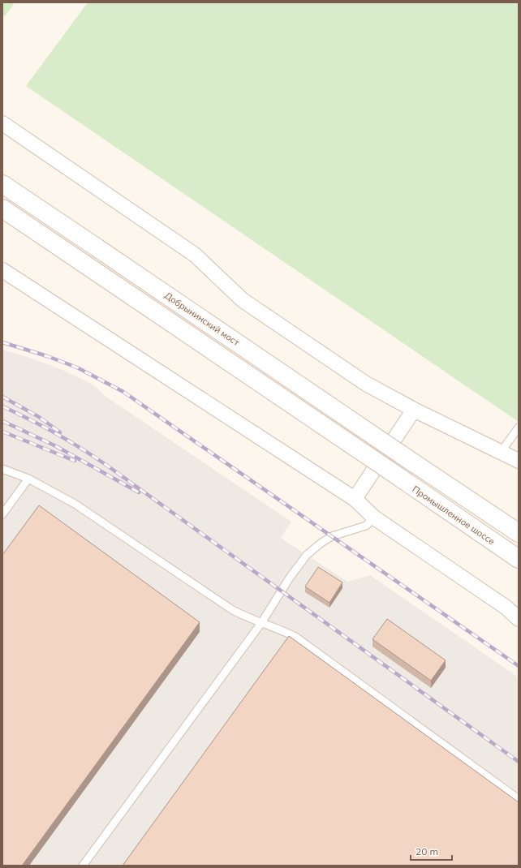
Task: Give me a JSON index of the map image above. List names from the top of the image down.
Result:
{
  "streets": {
    "main road": ["Добрынинский мост", "Промышленное шоссе"]
  },
  "scale_bar": "20 m"
}
